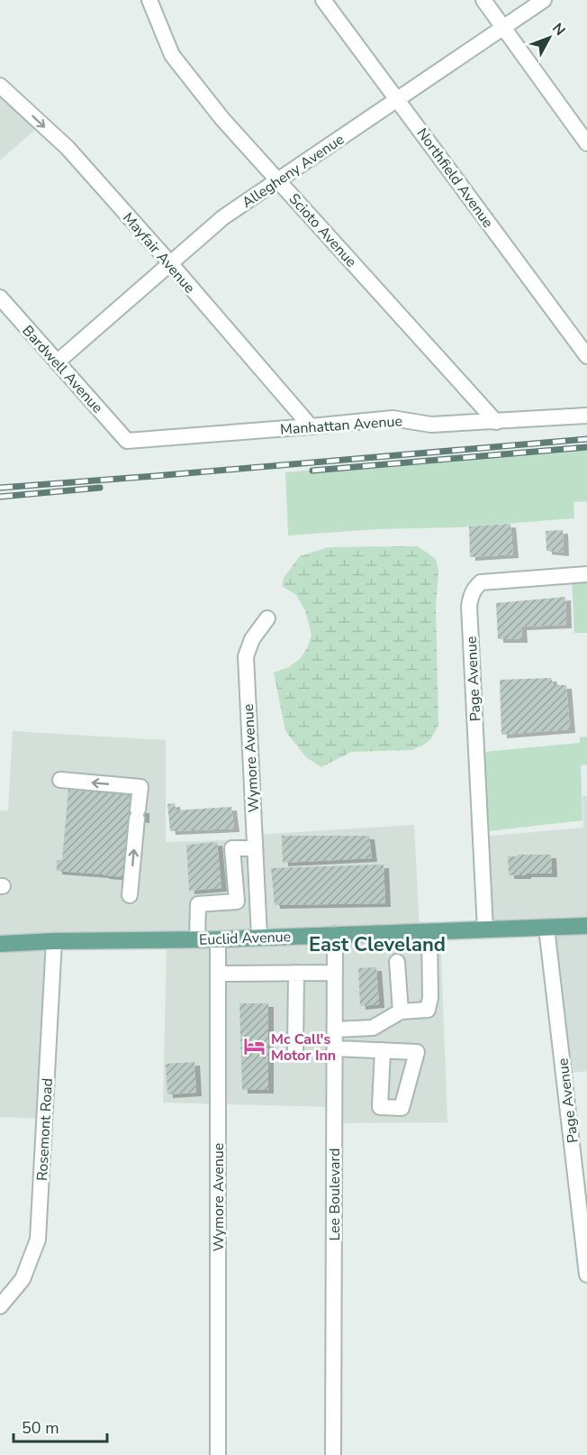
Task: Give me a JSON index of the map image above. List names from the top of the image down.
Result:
{
  "streets": {
    "main road": ["Euclid Avenue"],
    "street": [
      "Allegheny Avenue",
      "Northfield Avenue",
      "Scioto Avenue",
      "Mayfair Avenue",
      "Bardwell Avenue",
      "Manhattan Avenue",
      "Page Avenue",
      "Wymore Avenue",
      "Rosemont Road",
      "Lee Boulevard"
    ]
  },
  "crossings": [
    ["Allegheny Avenue", "Northfield Avenue"],
    ["Allegheny Avenue", "Scioto Avenue"],
    ["Allegheny Avenue", "Mayfair Avenue"],
    ["Allegheny Avenue", "Bardwell Avenue"],
    ["Scioto Avenue", "Manhattan Avenue"],
    ["Mayfair Avenue", "Manhattan Avenue"],
    ["Bardwell Avenue", "Manhattan Avenue"],
    ["Page Avenue", "Euclid Avenue"],
    ["Wymore Avenue", "Euclid Avenue"],
    ["Euclid Avenue", "Rosemont Road"],
    ["Euclid Avenue", "Lee Boulevard"]
  ],
  "one_way": ["Mayfair Avenue"],
  "districts": ["East Cleveland"],
  "places": {
    "hotel": ["Mc Call's Motor Inn"]
  },
  "scale_bar": "50 m",
  "north": "top right"
}
